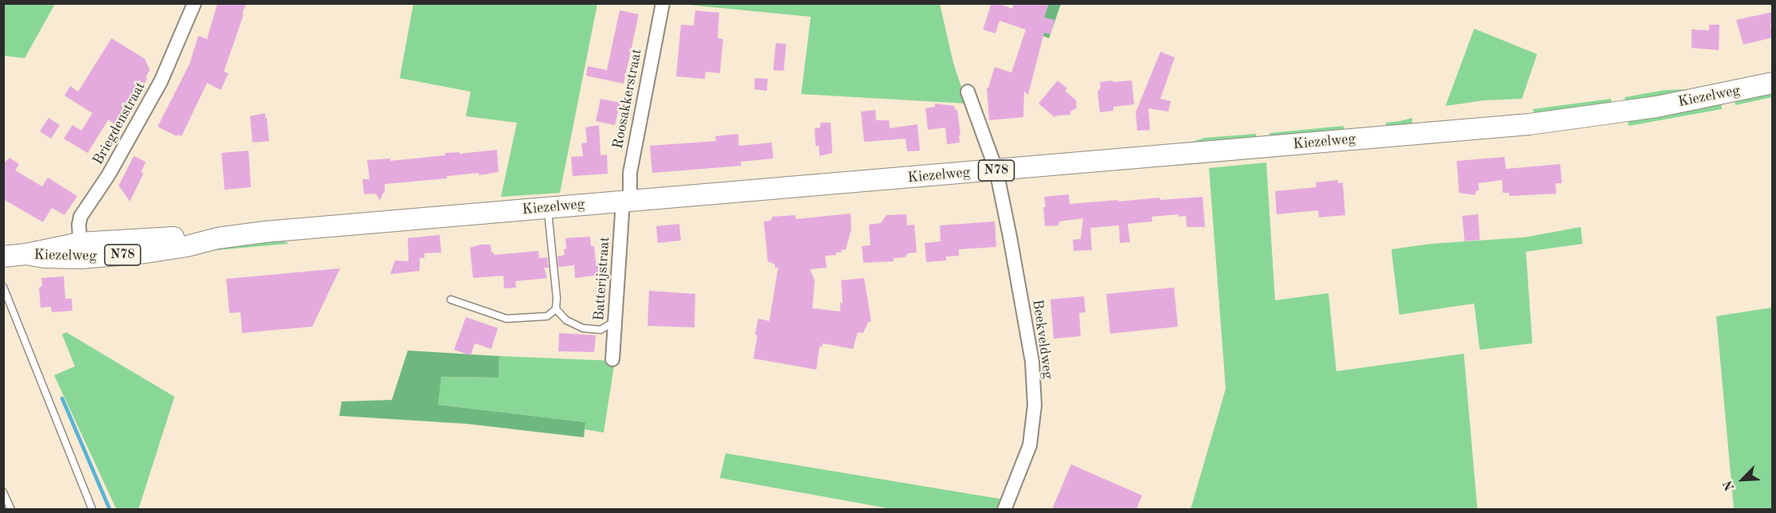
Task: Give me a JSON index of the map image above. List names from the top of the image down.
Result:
{
  "streets": {
    "main road": ["Kiezelweg", "N78"],
    "street": [
      "Roosakkerstraat",
      "Briegdenstraat",
      "Batterijstraat",
      "Beekveldweg"
    ]
  },
  "crossings": [
    ["Kiezelweg", "Roosakkerstraat"],
    ["Kiezelweg", "Briegdenstraat"],
    ["Kiezelweg", "Batterijstraat"],
    ["Kiezelweg", "Beekveldweg"],
    ["Roosakkerstraat", "Batterijstraat"]
  ],
  "north": "bottom left"
}
